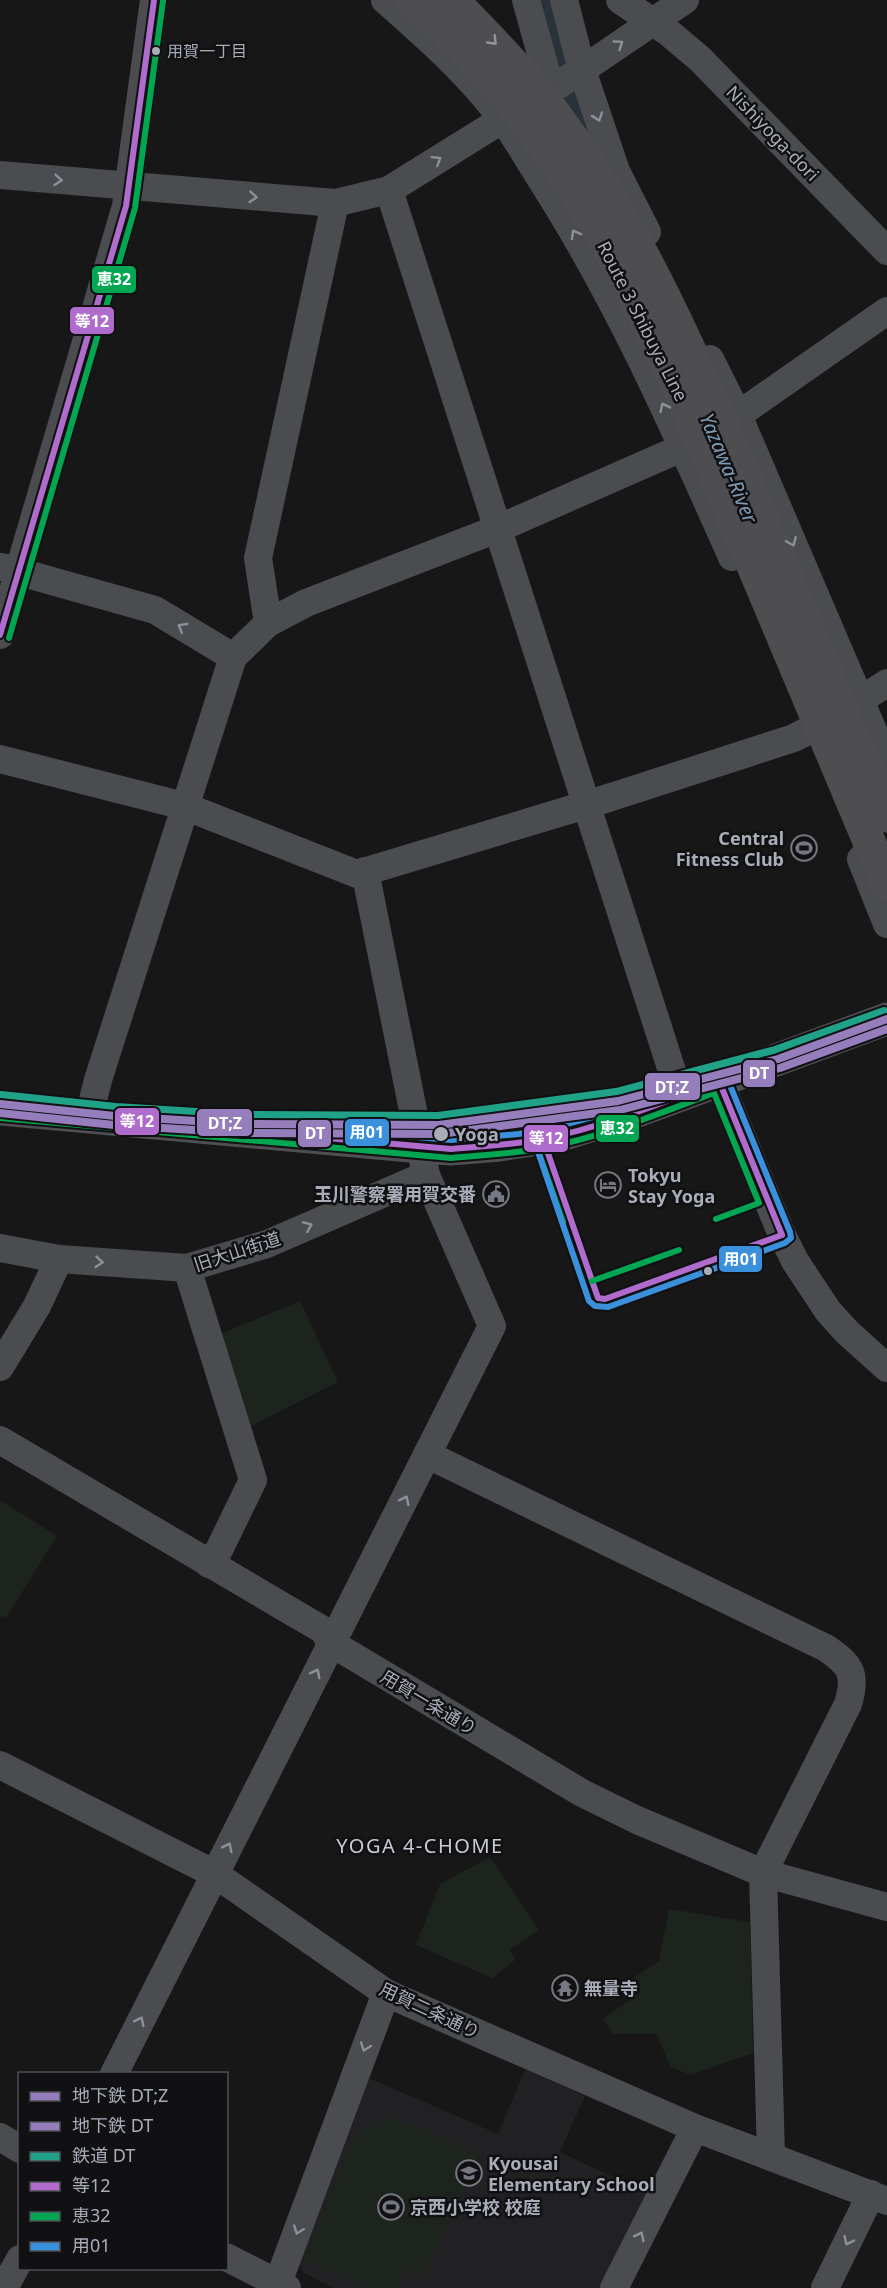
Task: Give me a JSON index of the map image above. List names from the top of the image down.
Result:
{
  "streets": {
    "highway": ["Route 3 Shibuya Line"],
    "street": [
      "Nishiyoga-dori",
      "旧大山街道",
      "用賀一条通り",
      "用賀二条通り"
    ]
  },
  "one_way": ["旧大山街道"],
  "districts": ["YOGA 4-CHOME"],
  "water": ["Yazawa-River"],
  "places": {
    "other": ["用賀一丁目", "Yoga"],
    "sports": ["Central Fitness Club", "京西小学校 校庭"],
    "hotel": ["Tokyu Stay Yoga"],
    "public building": ["玉川警察署用賀交番"],
    "temple": ["無量寺"],
    "school or university": ["Kyousai Elementary School"]
  },
  "lines": [
    "transit line 等12",
    "transit line 恵32",
    "rail line DT",
    "metro line DT;Z",
    "metro line DT",
    "transit line 用01"
  ],
  "legend": [
    "地下鉄 DT;Z",
    "地下鉄 DT",
    "鉄道 DT",
    "等12",
    "恵32",
    "用01"
  ]
}
